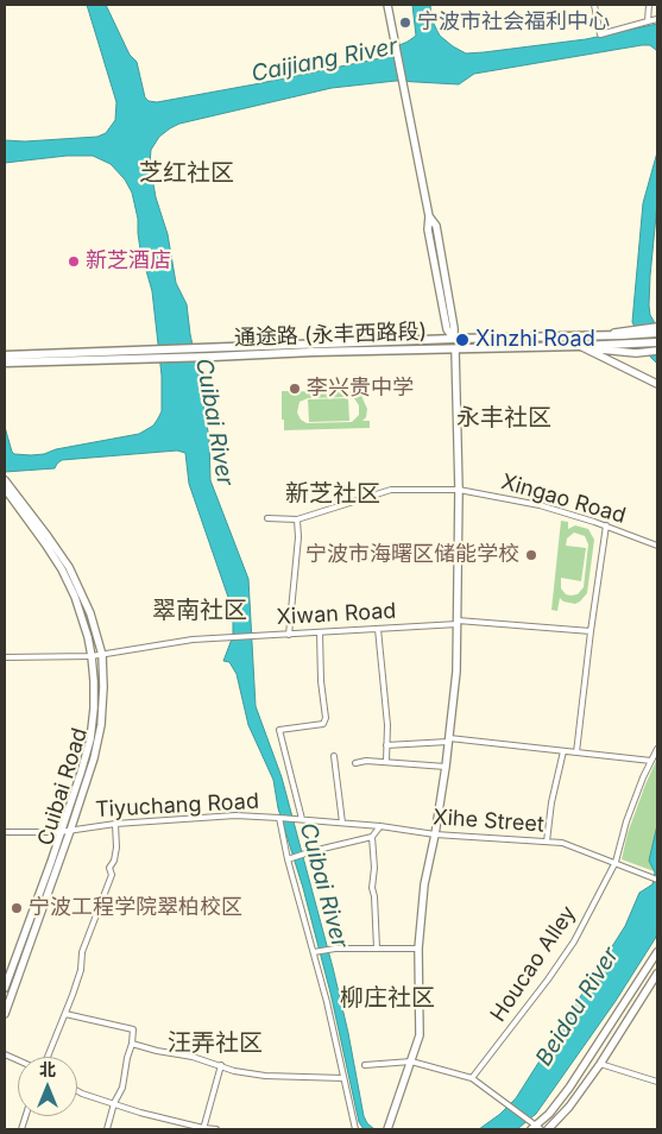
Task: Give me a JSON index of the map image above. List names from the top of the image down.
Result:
{
  "streets": {
    "main road": ["通途路 (永丰西路段)", "Cuibai Road"],
    "street": [
      "Xingao Road",
      "Xiwan Road",
      "Tiyuchang Road",
      "Xihe Street",
      "Houcao Alley"
    ]
  },
  "crossings": [
    ["Xiwan Road", "Cuibai Road"],
    ["Cuibai Road", "Tiyuchang Road"],
    ["Tiyuchang Road", "Xihe Street"],
    ["Xihe Street", "Houcao Alley"]
  ],
  "districts": [
    "芝红社区",
    "永丰社区",
    "新芝社区",
    "翠南社区",
    "柳庄社区",
    "汪弄社区"
  ],
  "water": ["Caijiang River", "Cuibai River", "Beidou River"],
  "places": [
    "宁波市社会福利中心",
    "新芝酒店",
    "Xinzhi Road",
    "李兴贵中学",
    "宁波市海曙区储能学校",
    "宁波工程学院翠柏校区"
  ],
  "north": "top"
}
